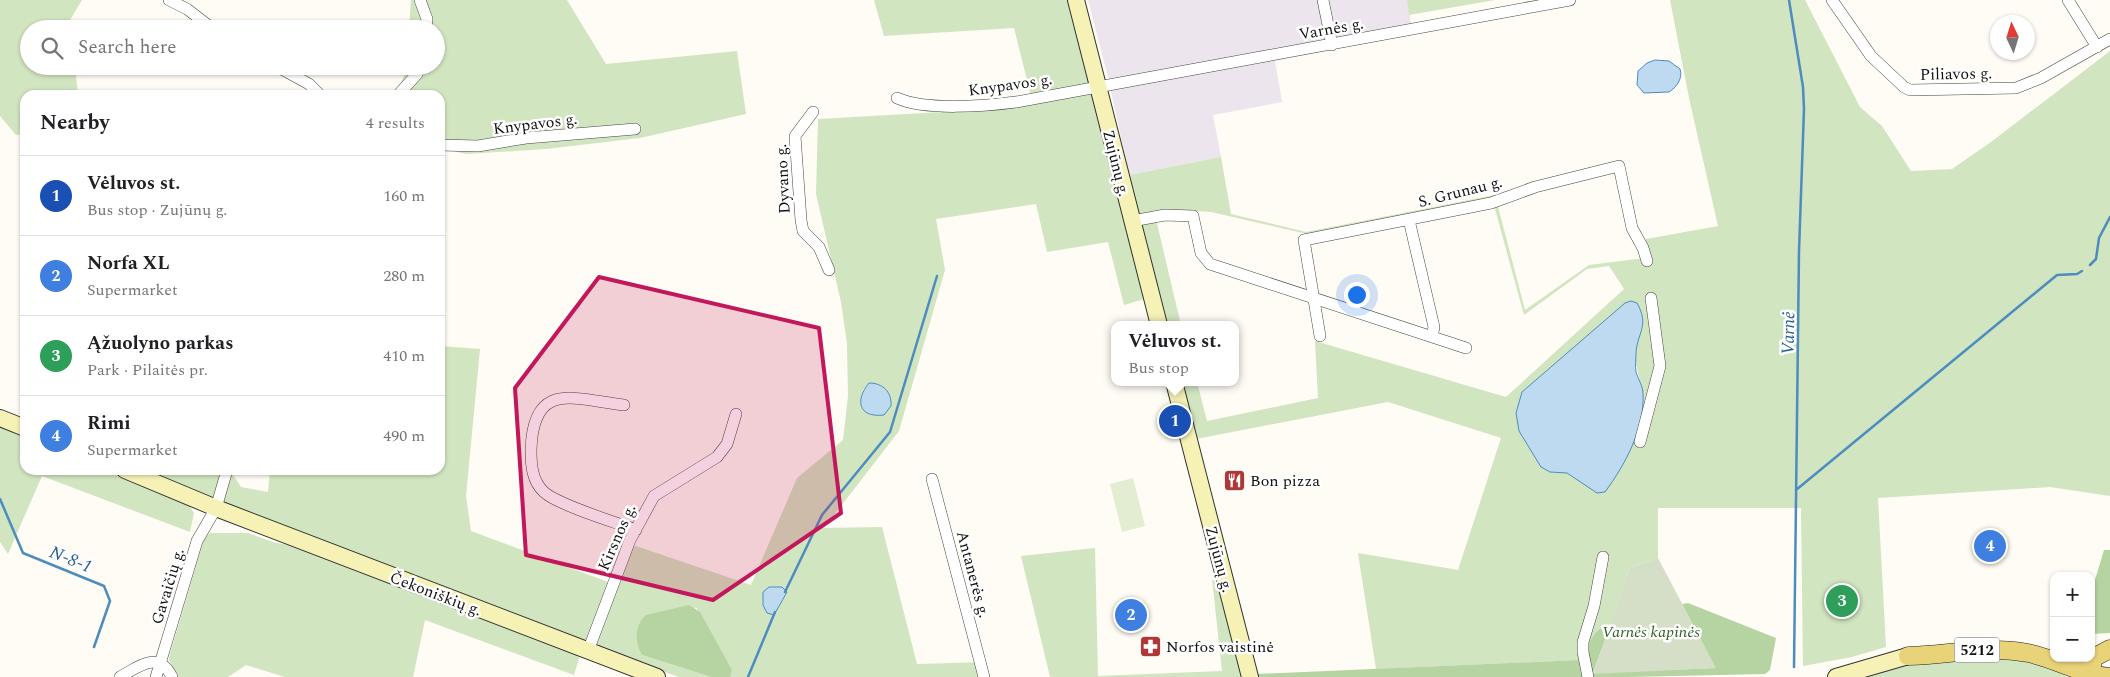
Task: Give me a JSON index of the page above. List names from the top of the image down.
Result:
{
  "streets": {
    "main road": ["Zujūnų g.", "Čekoniškių g.", "5212"],
    "street": [
      "Varnės g.",
      "Piliavos g.",
      "Knypavos g.",
      "Dyvano g.",
      "S. Grunau g.",
      "Kirsnos g.",
      "Antanerės g.",
      "Gavaičių g."
    ]
  },
  "crossings": [
    ["Varnės g.", "Knypavos g."],
    ["Varnės g.", "Zujūnų g."],
    ["Knypavos g.", "Zujūnų g."],
    ["Kirsnos g.", "Čekoniškių g."],
    ["Gavaičių g.", "Čekoniškių g."]
  ],
  "water": ["Varnė", "N-8-1"],
  "parks": ["Varnės kapinės"],
  "places": {
    "restaurant": ["Bon pizza"],
    "pharmacy": ["Norfos vaistinė"]
  },
  "north": "top",
  "page": {
    "search": "Search here",
    "heading": ["Nearby", "4 results"],
    "list": [
      {
        "mark": "1",
        "name": "Vėluvos st.",
        "note": "Bus stop · Zujūnų g.",
        "value": "160 m"
      },
      {
        "mark": "2",
        "name": "Norfa XL",
        "note": "Supermarket",
        "value": "280 m"
      },
      {
        "mark": "3",
        "name": "Ąžuolyno parkas",
        "note": "Park · Pilaitės pr.",
        "value": "410 m"
      },
      {
        "mark": "4",
        "name": "Rimi",
        "note": "Supermarket",
        "value": "490 m"
      }
    ],
    "popup": ["Vėluvos st.", "Bus stop"],
    "pins": [
      "1",
      "4",
      "3",
      "2"
    ],
    "map_buttons": ["+", "−"]
  }
}
